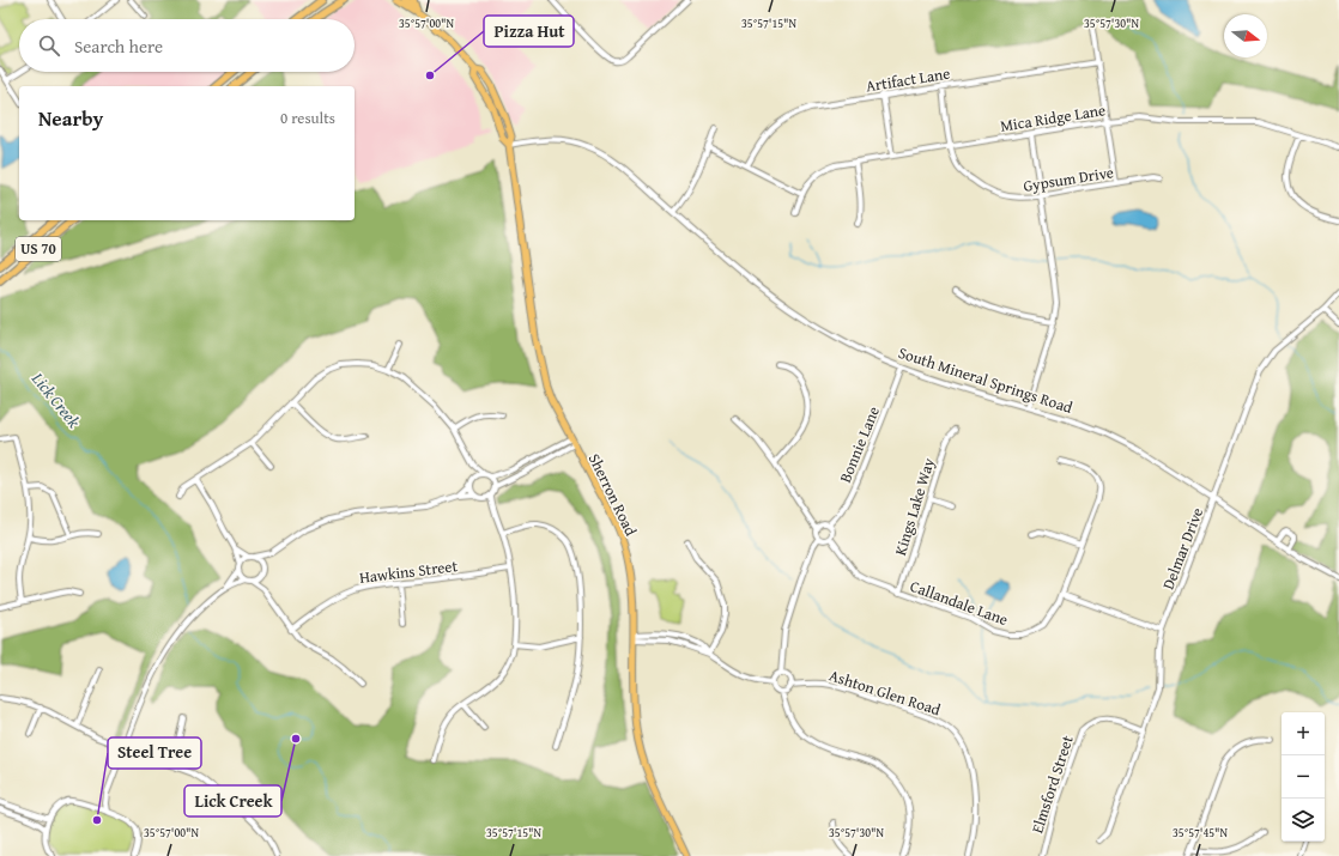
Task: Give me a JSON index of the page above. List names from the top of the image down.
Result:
{
  "streets": {
    "highway": ["US 70"],
    "main road": ["Sherron Road"],
    "street": [
      "Artifact Lane",
      "Mica Ridge Lane",
      "Gypsum Drive",
      "South Mineral Springs Road",
      "Bonnie Lane",
      "Kings Lake Way",
      "Delmar Drive",
      "Hawkins Street",
      "Callandale Lane",
      "Ashton Glen Road",
      "Elmsford Street"
    ]
  },
  "crossings": [
    ["Artifact Lane", "Gypsum Drive"],
    ["Mica Ridge Lane", "Gypsum Drive"],
    ["South Mineral Springs Road", "Bonnie Lane"],
    ["South Mineral Springs Road", "Sherron Road"],
    ["South Mineral Springs Road", "Delmar Drive"],
    ["Bonnie Lane", "Callandale Lane"],
    ["Kings Lake Way", "Callandale Lane"],
    ["Delmar Drive", "Elmsford Street"]
  ],
  "water": ["Lick Creek"],
  "places": ["Pizza Hut", "Lick Creek", "Steel Tree"],
  "north": "right",
  "page": {
    "search": "Search here",
    "heading": ["Nearby", "0 results"],
    "map_buttons": ["+", "−"]
  },
  "coordinates": [
    "35°57'00\"N",
    "35°57'15\"N",
    "35°57'30\"N",
    "35°57'45\"N"
  ]
}
